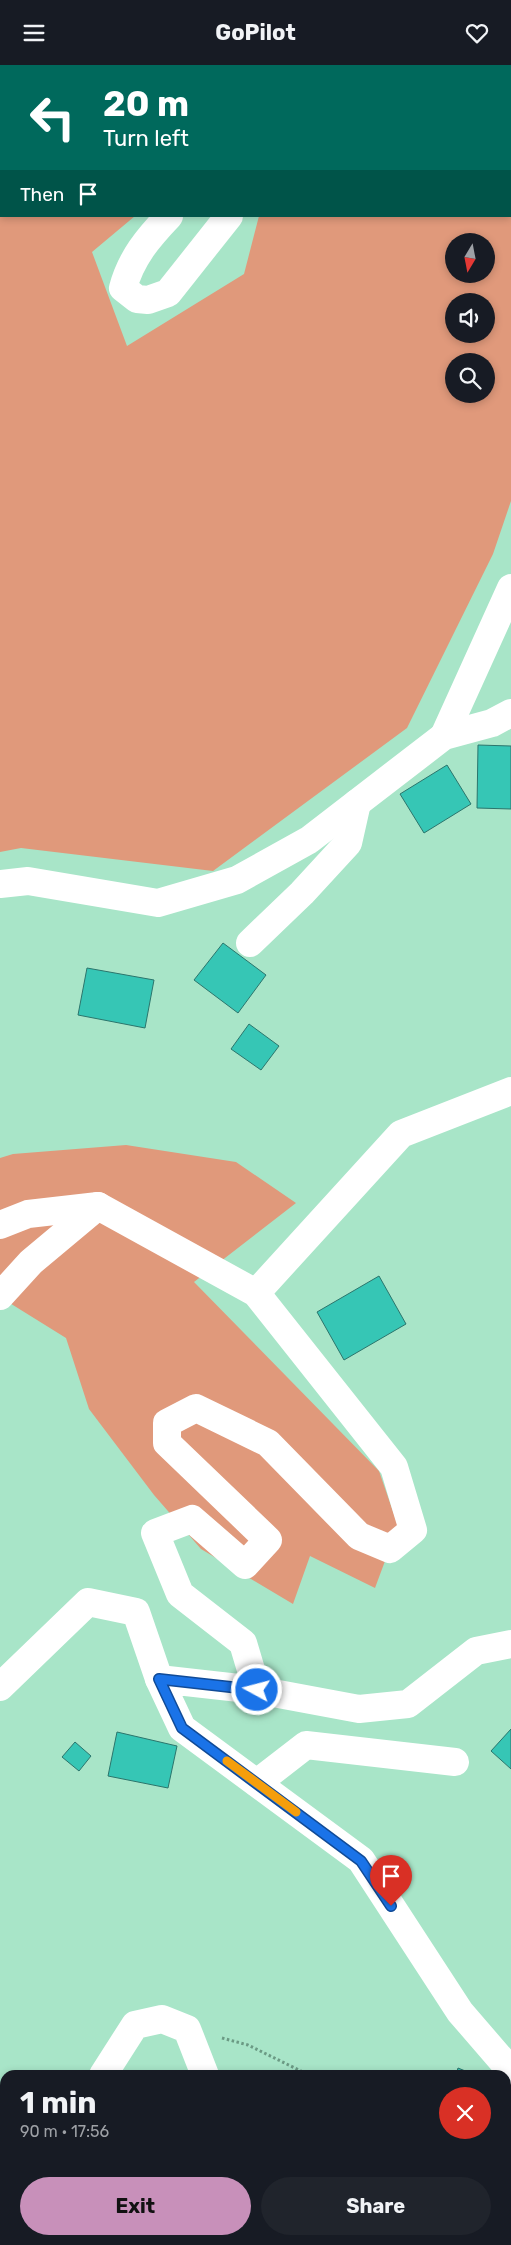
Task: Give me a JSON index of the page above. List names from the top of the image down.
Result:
{
  "north": "bottom",
  "page": {
    "header": "GoPilot",
    "turn": ["20 m", "Turn left"],
    "then": "Then",
    "heading": ["1 min", "90 m · 17:56"],
    "buttons": ["Exit", "Share"]
  }
}
